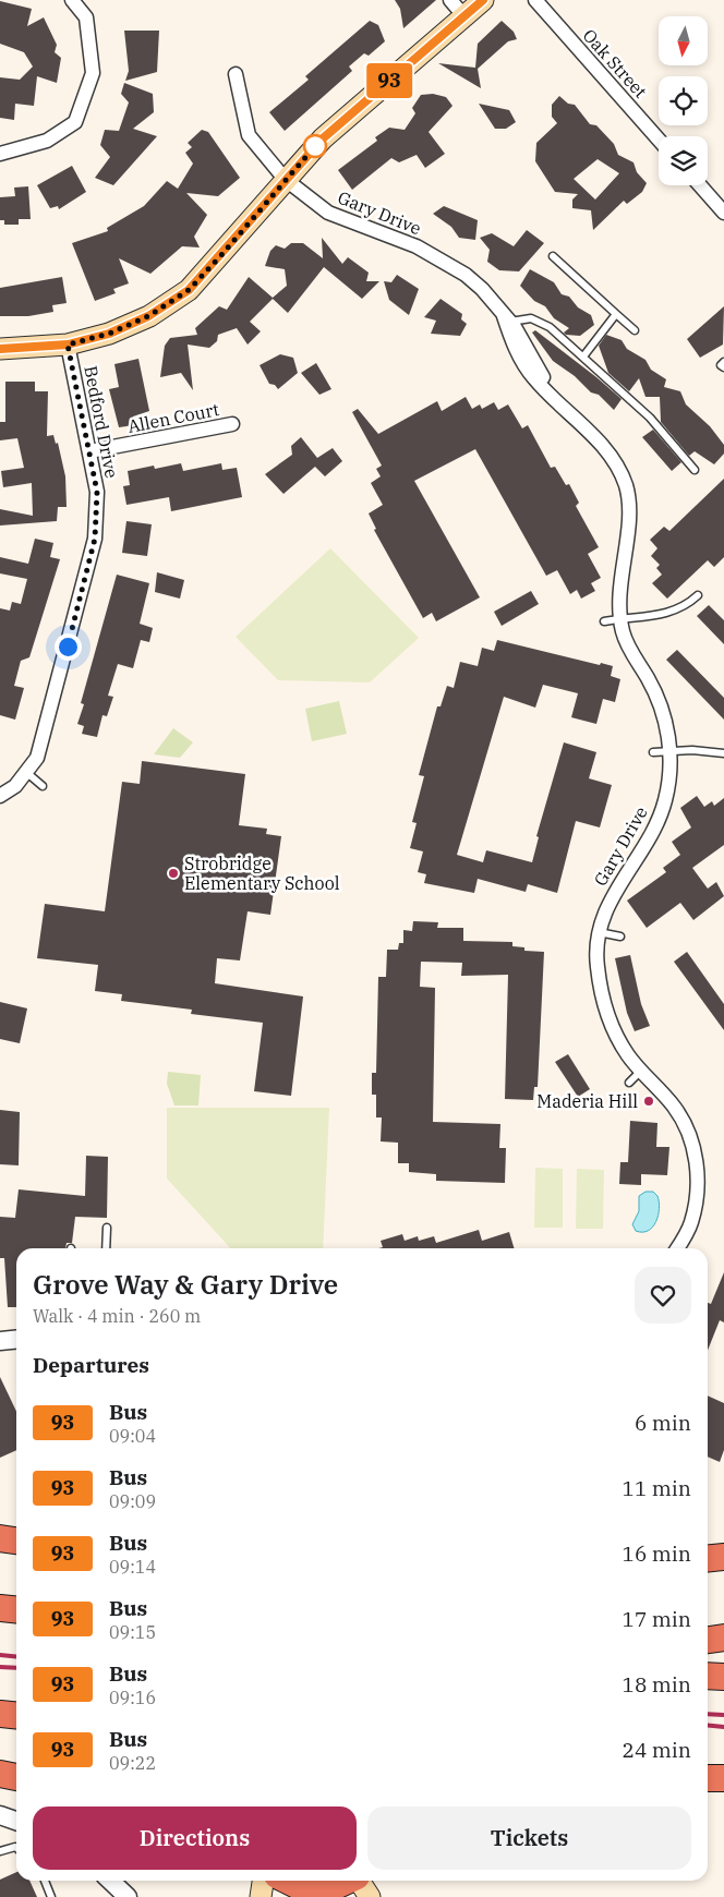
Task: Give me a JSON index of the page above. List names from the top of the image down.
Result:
{
  "streets": {
    "street": [
      "Oak Street",
      "Gary Drive",
      "Allen Court",
      "Bedford Drive"
    ]
  },
  "crossings": [
    ["Allen Court", "Bedford Drive"]
  ],
  "places": ["Strobridge Elementary School", "Maderia Hill"],
  "lines": ["bus line 93"],
  "north": "bottom",
  "page": {
    "on_map": "93",
    "heading": [
      ["Grove Way & Gary Drive", "Walk · 4 min · 260 m"],
      "Departures"
    ],
    "list": [
      {
        "mark": "93",
        "name": "Bus",
        "note": "09:04",
        "value": "6 min"
      },
      {
        "mark": "93",
        "name": "Bus",
        "note": "09:09",
        "value": "11 min"
      },
      {
        "mark": "93",
        "name": "Bus",
        "note": "09:14",
        "value": "16 min"
      },
      {
        "mark": "93",
        "name": "Bus",
        "note": "09:15",
        "value": "17 min"
      },
      {
        "mark": "93",
        "name": "Bus",
        "note": "09:16",
        "value": "18 min"
      },
      {
        "mark": "93",
        "name": "Bus",
        "note": "09:22",
        "value": "24 min"
      }
    ],
    "buttons": ["Directions", "Tickets"]
  }
}
